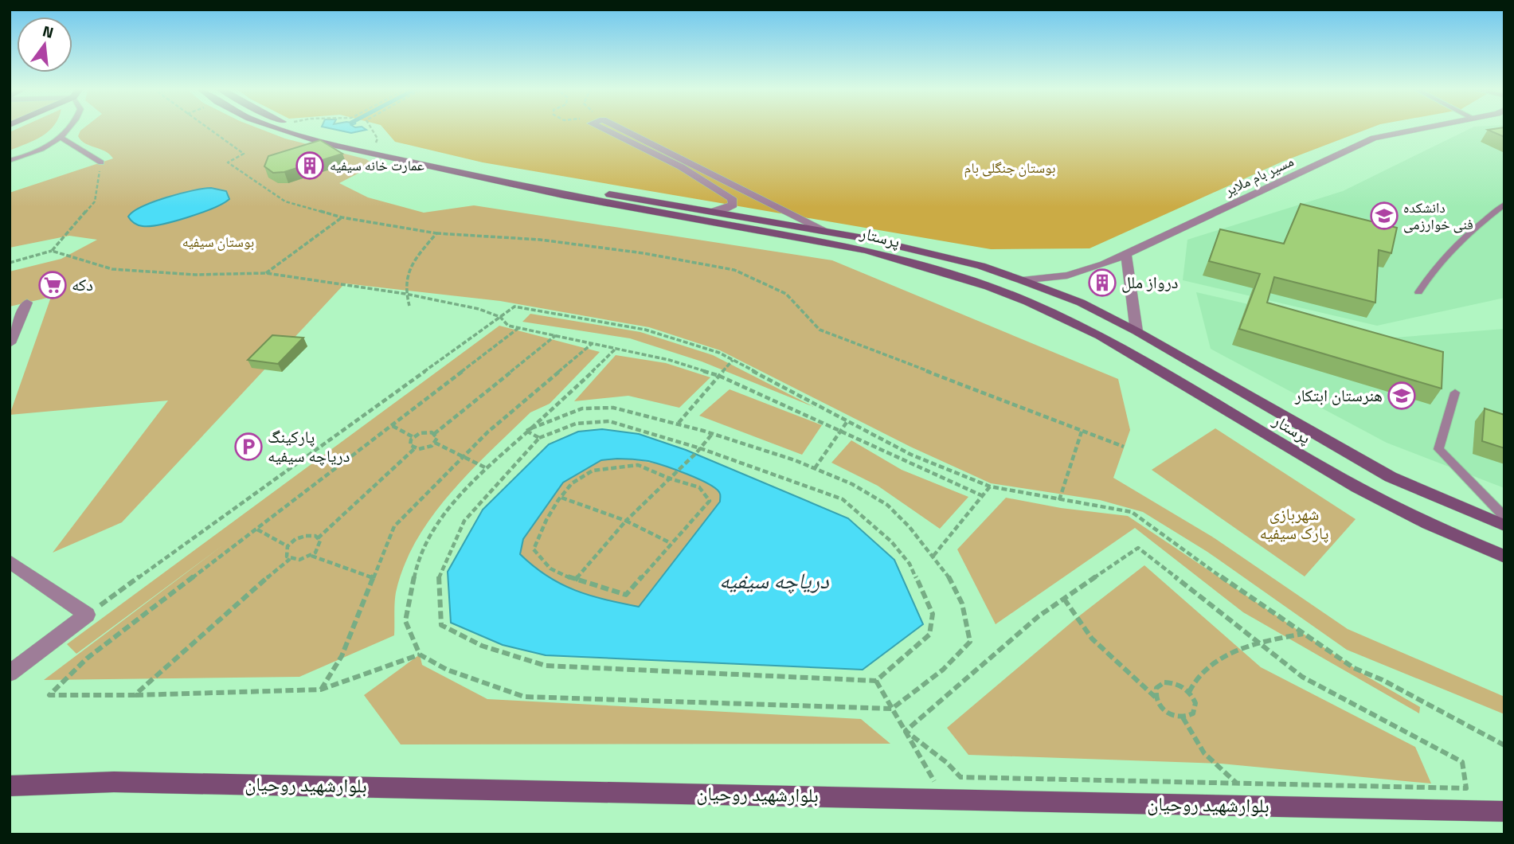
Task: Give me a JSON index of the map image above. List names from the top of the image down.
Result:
{
  "streets": {
    "main road": ["پرستار", "بلوارشهید روحیان"],
    "street": ["مسیر بام ملایر"]
  },
  "crossings": [
    ["مسیر بام ملایر", "پرستار"]
  ],
  "water": ["دریاچه سیفیه"],
  "parks": ["بوستان جنگلی بام", "بوستان سیفیه", "شهربازی پارک سیفیه"],
  "places": {
    "building": ["عمارت خانه سیفیه", "درواز ملل"],
    "school or university": ["دانشکده فنی خوارزمی", "هنرستان ابتکار"],
    "supermarket": ["دکه"],
    "parking": ["پارکینگ دریاچه سیفیه"]
  },
  "north": "top"
}
